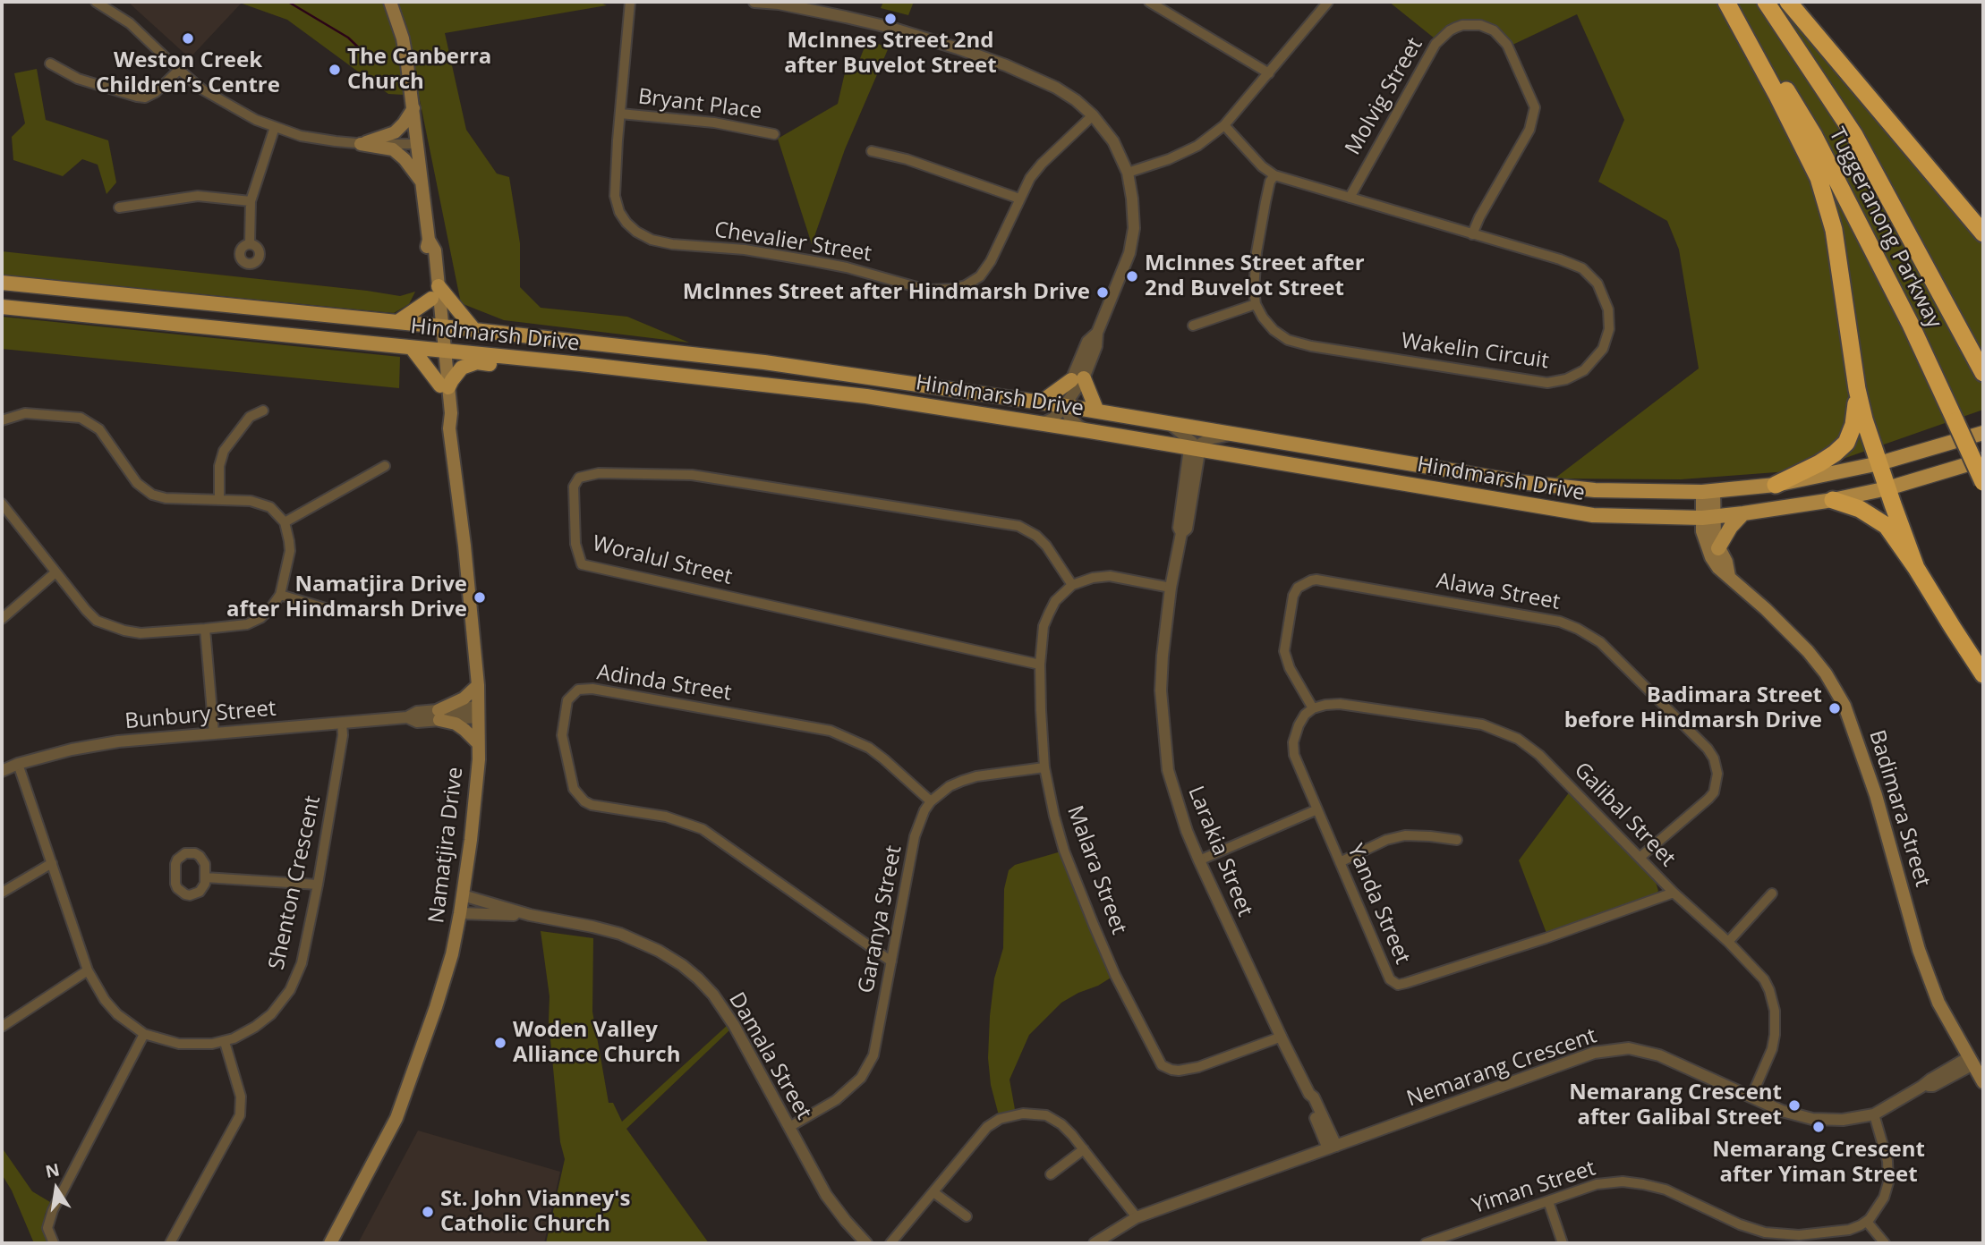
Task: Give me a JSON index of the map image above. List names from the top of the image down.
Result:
{
  "streets": {
    "highway": ["Tuggeranong Parkway"],
    "main road": ["Hindmarsh Drive", "Badimara Street", "Namatjira Drive"],
    "street": [
      "Molvig Street",
      "Bryant Place",
      "Chevalier Street",
      "Wakelin Circuit",
      "Woralul Street",
      "Alawa Street",
      "Adinda Street",
      "Bunbury Street",
      "Galibal Street",
      "Larakia Street",
      "Malara Street",
      "Shenton Crescent",
      "Yanda Street",
      "Garanya Street",
      "Damala Street",
      "Nemarang Crescent",
      "Yiman Street"
    ]
  },
  "crossings": [
    ["Molvig Street", "Wakelin Circuit"],
    ["Bryant Place", "Chevalier Street"],
    ["Hindmarsh Drive", "Badimara Street"],
    ["Hindmarsh Drive", "Namatjira Drive"],
    ["Hindmarsh Drive", "Larakia Street"],
    ["Woralul Street", "Malara Street"],
    ["Alawa Street", "Galibal Street"],
    ["Alawa Street", "Yanda Street"],
    ["Adinda Street", "Garanya Street"],
    ["Bunbury Street", "Namatjira Drive"],
    ["Bunbury Street", "Shenton Crescent"],
    ["Badimara Street", "Nemarang Crescent"],
    ["Galibal Street", "Yanda Street"],
    ["Galibal Street", "Nemarang Crescent"],
    ["Namatjira Drive", "Damala Street"],
    ["Larakia Street", "Malara Street"],
    ["Larakia Street", "Nemarang Crescent"],
    ["Malara Street", "Garanya Street"],
    ["Garanya Street", "Damala Street"]
  ],
  "places": [
    "McInnes Street 2nd after Buvelot Street",
    "Weston Creek Children’s Centre",
    "The Canberra Church",
    "McInnes Street after 2nd Buvelot Street",
    "McInnes Street after Hindmarsh Drive",
    "Namatjira Drive after Hindmarsh Drive",
    "Badimara Street before Hindmarsh Drive",
    "Woden Valley Alliance Church",
    "Nemarang Crescent after Galibal Street",
    "Nemarang Crescent after Yiman Street",
    "St. John Vianney's Catholic Church"
  ],
  "north": "top"
}
